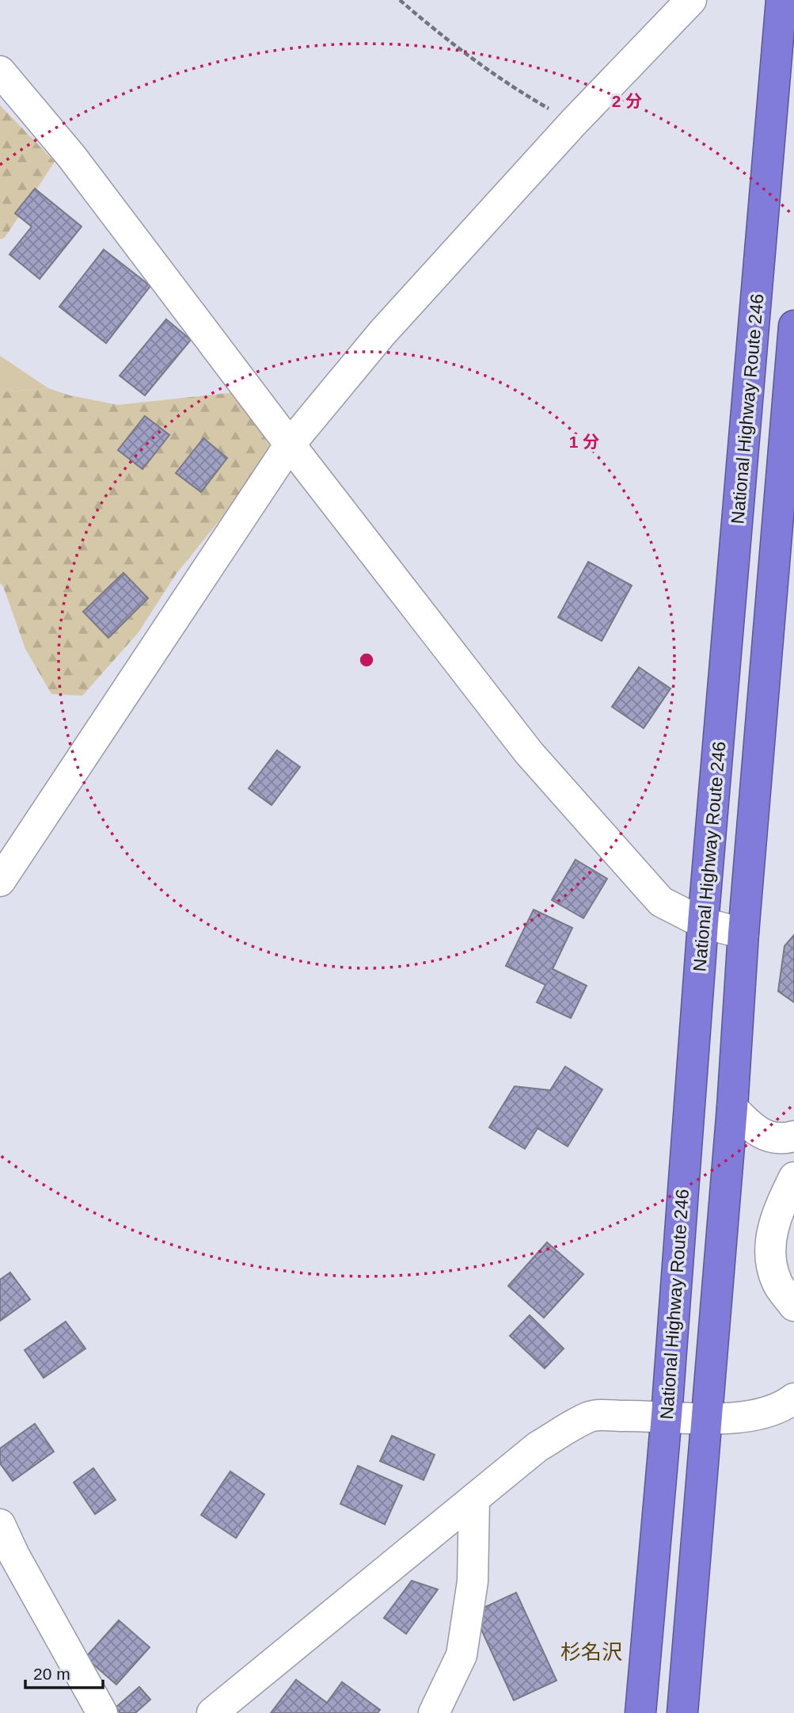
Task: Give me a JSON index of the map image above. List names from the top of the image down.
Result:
{
  "streets": {
    "highway": ["National Highway Route 246"]
  },
  "districts": ["杉名沢"],
  "scale_bar": "20 m",
  "rings": ["2 分", "1 分"]
}
